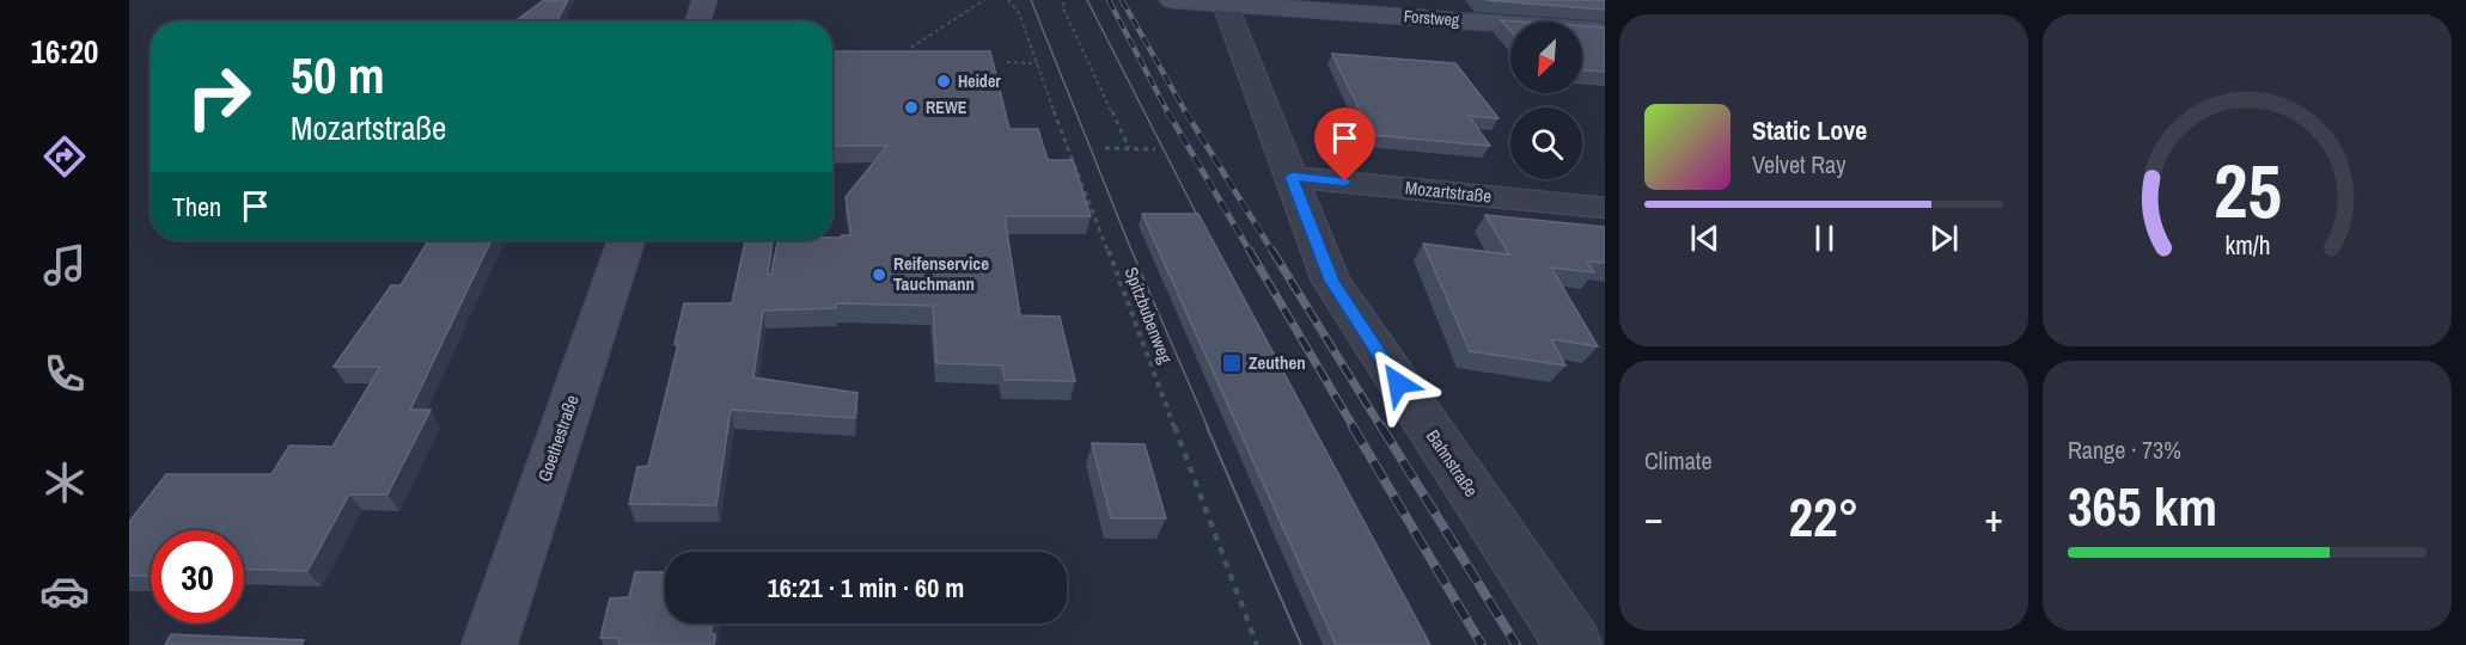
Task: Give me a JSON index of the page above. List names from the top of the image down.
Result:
{
  "streets": {
    "main road": ["Forstweg", "Goethestraße"],
    "street": ["Mozartstraße", "Bahnstraße"],
    "path": ["Spitzbubenweg"]
  },
  "crossings": [
    ["Forstweg", "Bahnstraße"],
    ["Mozartstraße", "Bahnstraße"]
  ],
  "places": {
    "other": ["Heider", "REWE", "Reifenservice Tauchmann"],
    "transit": ["Zeuthen"]
  },
  "north": "bottom left",
  "page": {
    "tabs": "16:20",
    "turn": ["50 m", "Mozartstraße"],
    "song": ["Static Love", "Velvet Ray"],
    "then": "Then",
    "tile": [
      "Climate",
      ["Range · 73%", "365 km"]
    ],
    "heat": ["−", "22°", "+"],
    "limit": "30",
    "trip": "16:21 · 1 min · 60 m",
    "gauge": ["25", "km/h"]
  }
}
